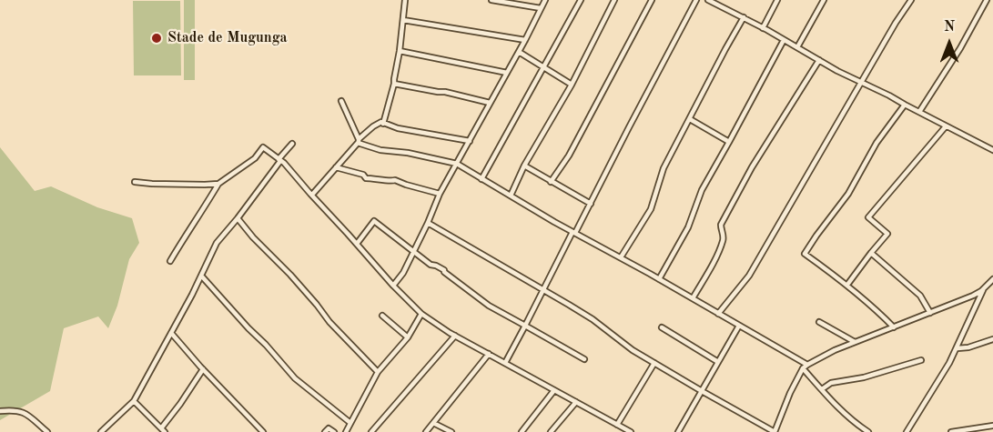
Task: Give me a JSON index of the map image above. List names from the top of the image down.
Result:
{
  "places": ["Stade de Mugunga"],
  "north": "top"
}
